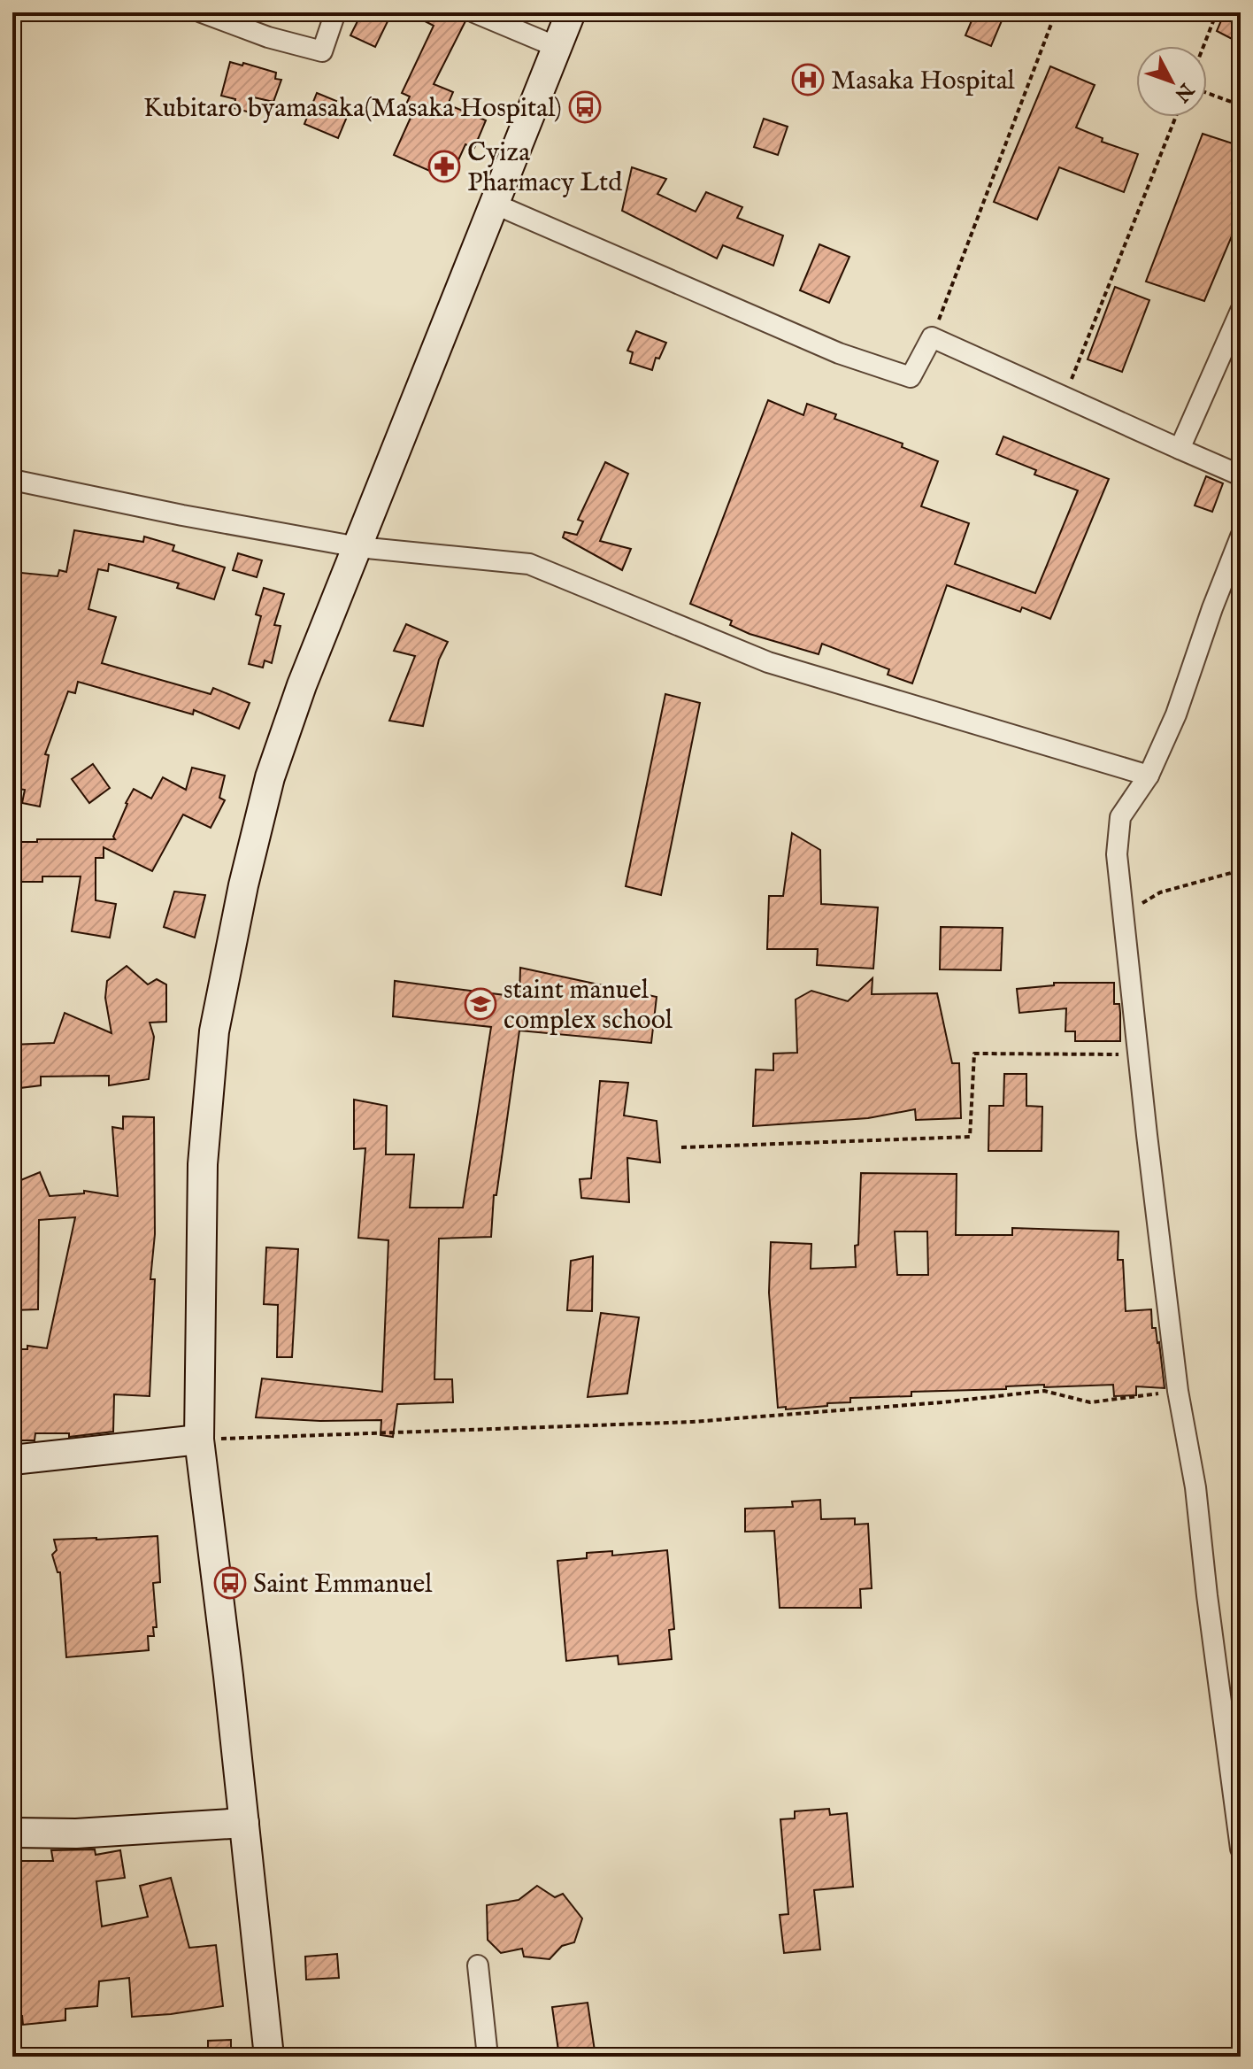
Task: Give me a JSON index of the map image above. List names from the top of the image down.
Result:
{
  "places": {
    "hospital": ["Masaka Hospital"],
    "bus stop": ["Kubitaro byamasaka(Masaka Hospital)", "Saint Emmanuel"],
    "pharmacy": ["Cyiza Pharmacy Ltd"],
    "school or university": ["staint manuel complex school"]
  },
  "north": "bottom right"
}
